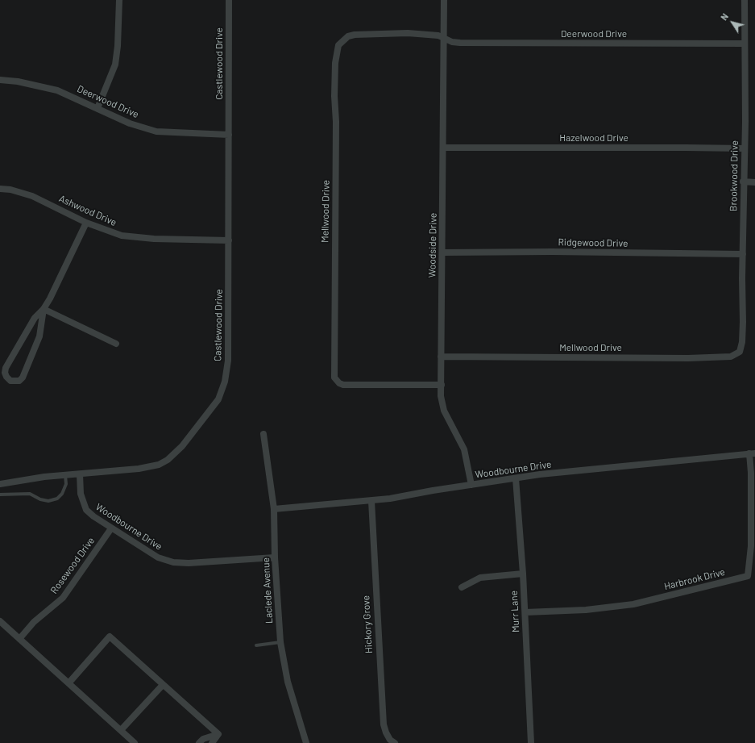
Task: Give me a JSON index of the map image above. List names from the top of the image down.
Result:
{
  "streets": {
    "street": [
      "Deerwood Drive",
      "Castlewood Drive",
      "Hazelwood Drive",
      "Brookwood Drive",
      "Ashwood Drive",
      "Mellwood Drive",
      "Ridgewood Drive",
      "Woodside Drive",
      "Woodbourne Drive",
      "Rosewood Drive",
      "Harbrook Drive",
      "Laclede Avenue",
      "Murr Lane",
      "Hickory Grove"
    ]
  },
  "crossings": [
    ["Deerwood Drive", "Castlewood Drive"],
    ["Deerwood Drive", "Brookwood Drive"],
    ["Deerwood Drive", "Mellwood Drive"],
    ["Deerwood Drive", "Woodside Drive"],
    ["Castlewood Drive", "Ashwood Drive"],
    ["Castlewood Drive", "Woodbourne Drive"],
    ["Hazelwood Drive", "Brookwood Drive"],
    ["Hazelwood Drive", "Woodside Drive"],
    ["Brookwood Drive", "Mellwood Drive"],
    ["Brookwood Drive", "Ridgewood Drive"],
    ["Mellwood Drive", "Woodside Drive"],
    ["Ridgewood Drive", "Woodside Drive"],
    ["Woodside Drive", "Woodbourne Drive"],
    ["Woodbourne Drive", "Rosewood Drive"],
    ["Woodbourne Drive", "Harbrook Drive"],
    ["Woodbourne Drive", "Laclede Avenue"],
    ["Woodbourne Drive", "Murr Lane"],
    ["Woodbourne Drive", "Hickory Grove"],
    ["Harbrook Drive", "Murr Lane"]
  ],
  "north": "top left"
}
